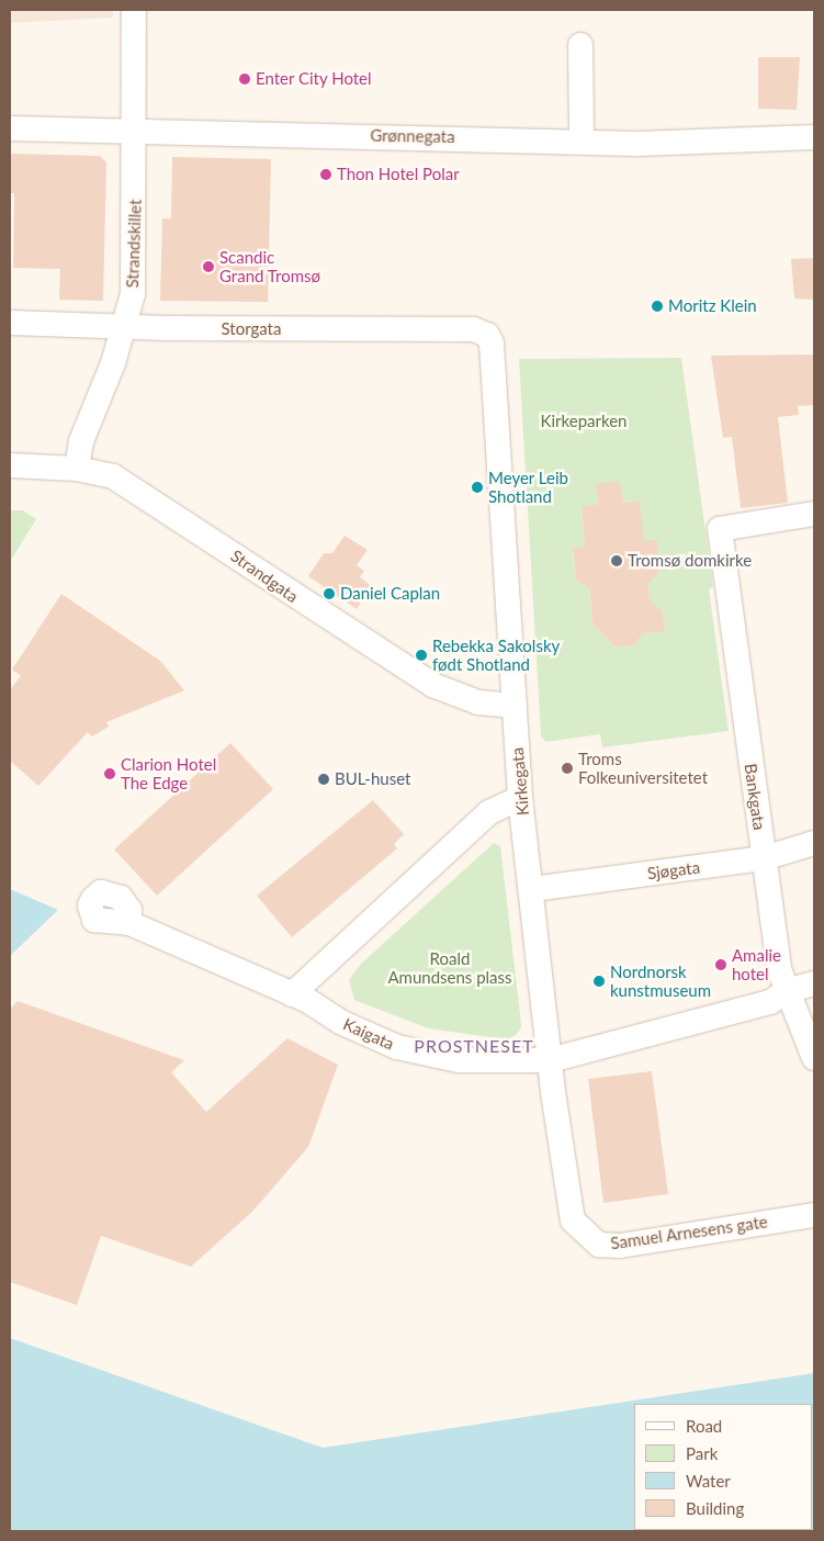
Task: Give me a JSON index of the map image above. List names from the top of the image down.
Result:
{
  "streets": {
    "street": [
      "Grønnegata",
      "Strandskillet",
      "Storgata",
      "Strandgata",
      "Kirkegata",
      "Bankgata",
      "Sjøgata",
      "Kaigata",
      "Samuel Arnesens gate"
    ]
  },
  "crossings": [
    ["Grønnegata", "Strandskillet"],
    ["Strandskillet", "Storgata"],
    ["Strandskillet", "Strandgata"],
    ["Storgata", "Kirkegata"],
    ["Strandgata", "Kirkegata"],
    ["Kirkegata", "Sjøgata"],
    ["Kirkegata", "Kaigata"],
    ["Kirkegata", "Samuel Arnesens gate"],
    ["Bankgata", "Sjøgata"],
    ["Bankgata", "Kaigata"]
  ],
  "districts": ["PROSTNESET"],
  "parks": ["Kirkeparken", "Roald Amundsens plass"],
  "places": [
    "Enter City Hotel",
    "Thon Hotel Polar",
    "Scandic Grand Tromsø",
    "Moritz Klein",
    "Meyer Leib Shotland",
    "Tromsø domkirke",
    "Daniel Caplan",
    "Rebekka Sakolsky født Shotland",
    "Troms Folkeuniversitetet",
    "Clarion Hotel The Edge",
    "BUL-huset",
    "Amalie hotel",
    "Nordnorsk kunstmuseum"
  ],
  "legend": [
    "Road",
    "Park",
    "Water",
    "Building"
  ]
}
